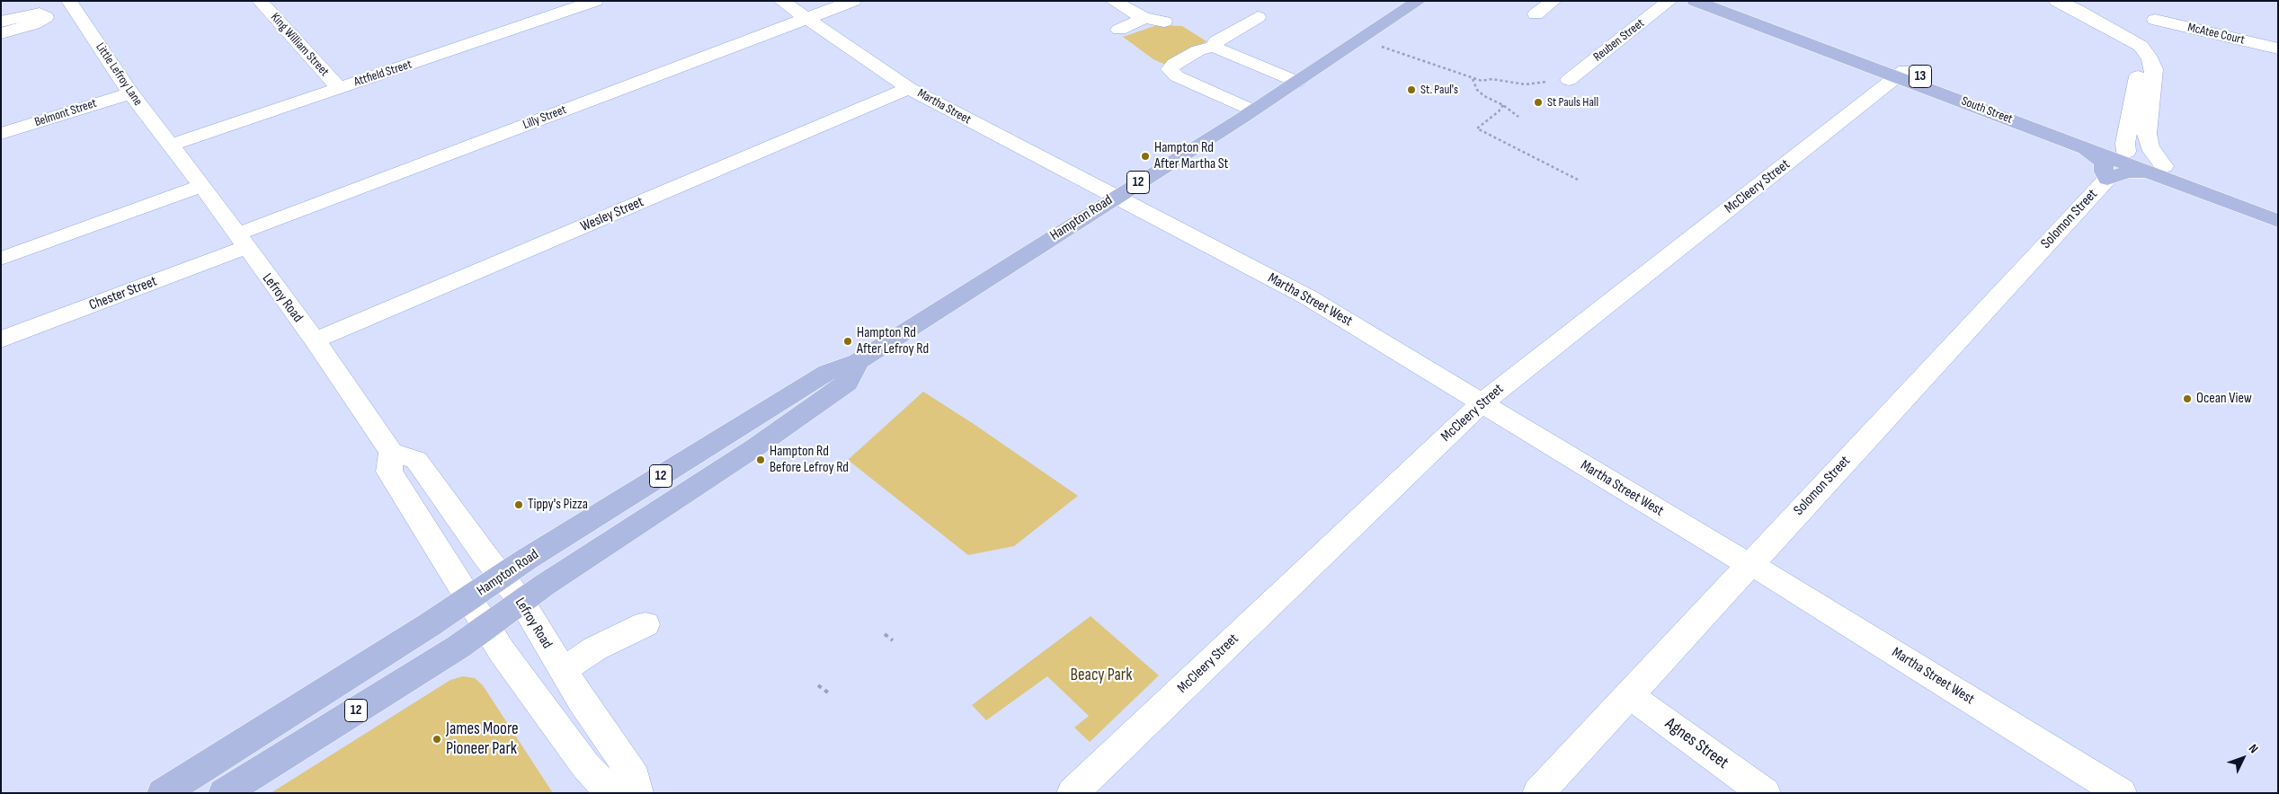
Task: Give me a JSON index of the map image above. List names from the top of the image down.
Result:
{
  "streets": {
    "main road": [
      "13",
      "South Street",
      "12",
      "Hampton Road"
    ],
    "street": [
      "McAtee Court",
      "Reuben Street",
      "King William Street",
      "Attfield Street",
      "Little Lefroy Lane",
      "Martha Street",
      "Belmont Street",
      "Lilly Street",
      "McCleery Street",
      "Wesley Street",
      "Solomon Street",
      "Chester Street",
      "Lefroy Road",
      "Martha Street West",
      "Agnes Street"
    ]
  },
  "crossings": [
    ["King William Street", "Attfield Street"],
    ["Attfield Street", "Little Lefroy Lane"],
    ["Attfield Street", "Lefroy Road"],
    ["Little Lefroy Lane", "Belmont Street"],
    ["Little Lefroy Lane", "Lefroy Road"],
    ["Martha Street", "Lilly Street"],
    ["Martha Street", "Wesley Street"],
    ["Martha Street", "Hampton Road"],
    ["Martha Street", "Martha Street West"],
    ["South Street", "McCleery Street"],
    ["South Street", "Solomon Street"],
    ["Lilly Street", "Chester Street"],
    ["Lilly Street", "Lefroy Road"],
    ["McCleery Street", "Martha Street West"],
    ["Wesley Street", "Lefroy Road"],
    ["Hampton Road", "Lefroy Road"],
    ["Hampton Road", "Martha Street West"],
    ["Solomon Street", "Martha Street West"],
    ["Solomon Street", "Agnes Street"],
    ["Chester Street", "Lefroy Road"]
  ],
  "parks": ["Beacy Park"],
  "places": [
    "St. Paul's",
    "St Pauls Hall",
    "Hampton Rd After Martha St",
    "Hampton Rd After Lefroy Rd",
    "Ocean View",
    "Hampton Rd Before Lefroy Rd",
    "Tippy's Pizza",
    "James Moore Pioneer Park"
  ],
  "north": "top right"
}
